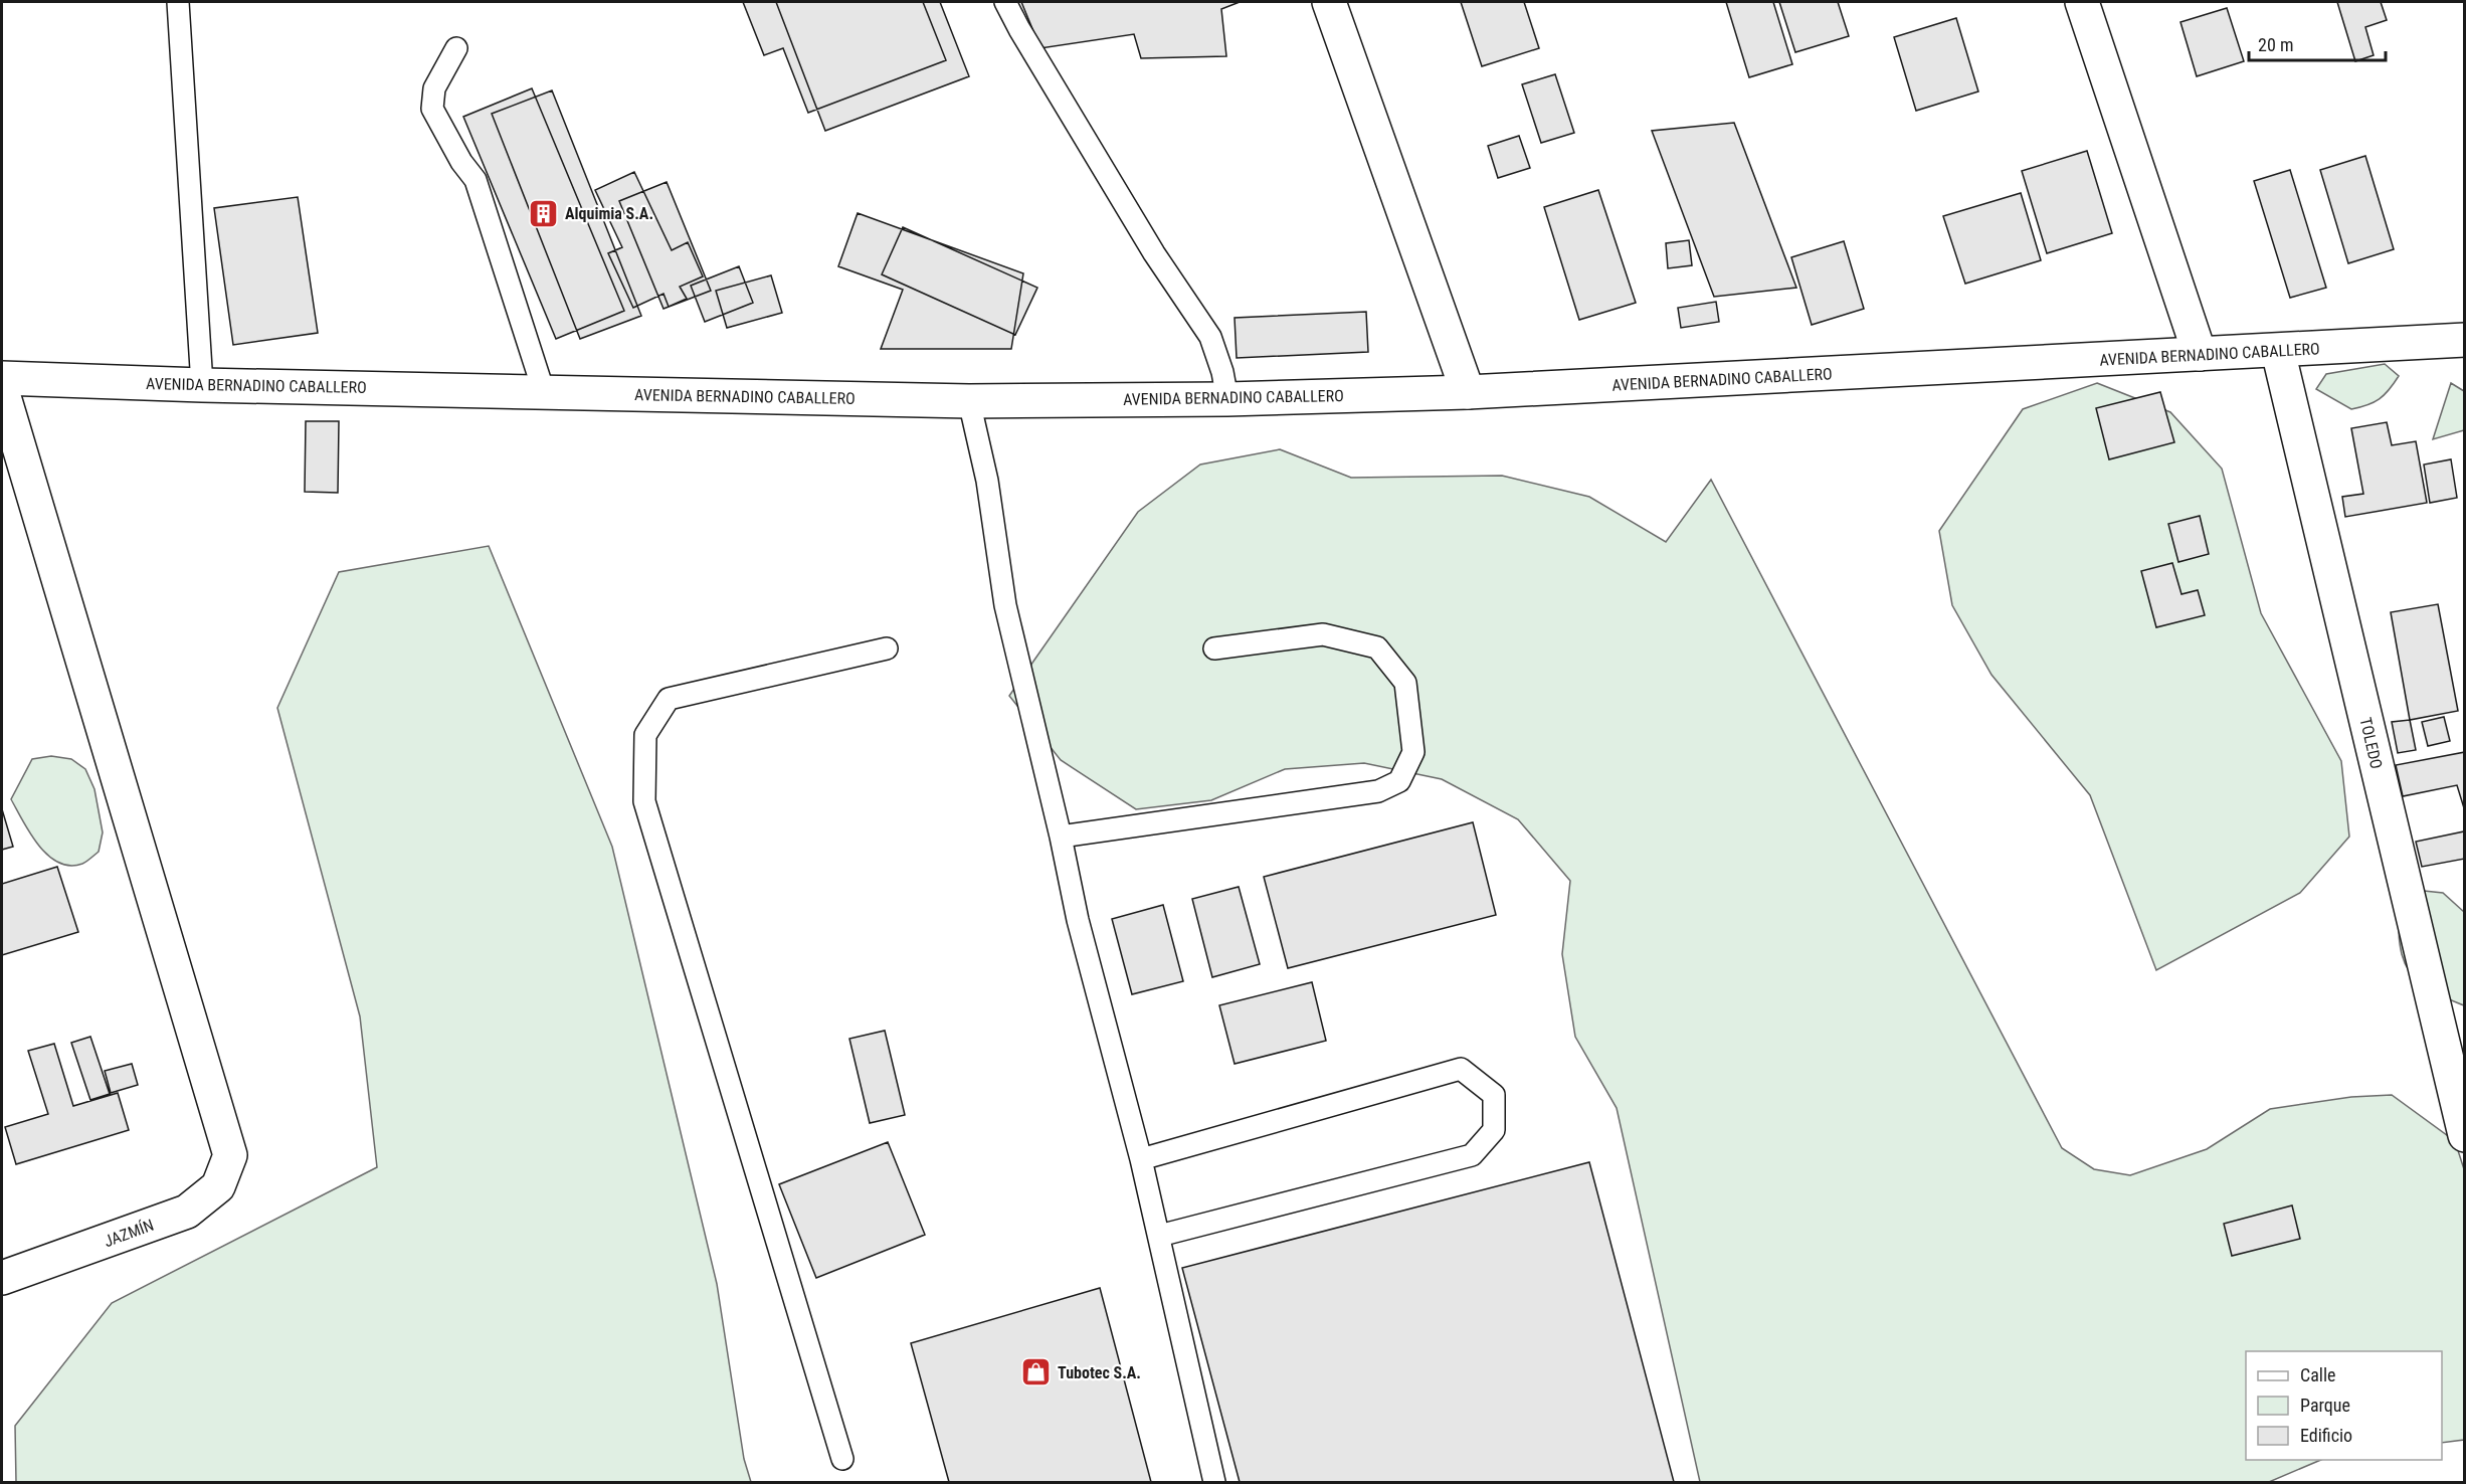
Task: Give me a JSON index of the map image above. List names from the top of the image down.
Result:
{
  "streets": {
    "street": ["AVENIDA BERNADINO CABALLERO", "TOLEDO", "JAZMÍN"]
  },
  "crossings": [
    ["AVENIDA BERNADINO CABALLERO", "TOLEDO"]
  ],
  "places": {
    "building": ["Alquimia S.A."],
    "shop": ["Tubotec S.A."]
  },
  "legend": ["Calle", "Parque", "Edificio"],
  "scale_bar": "20 m"
}
